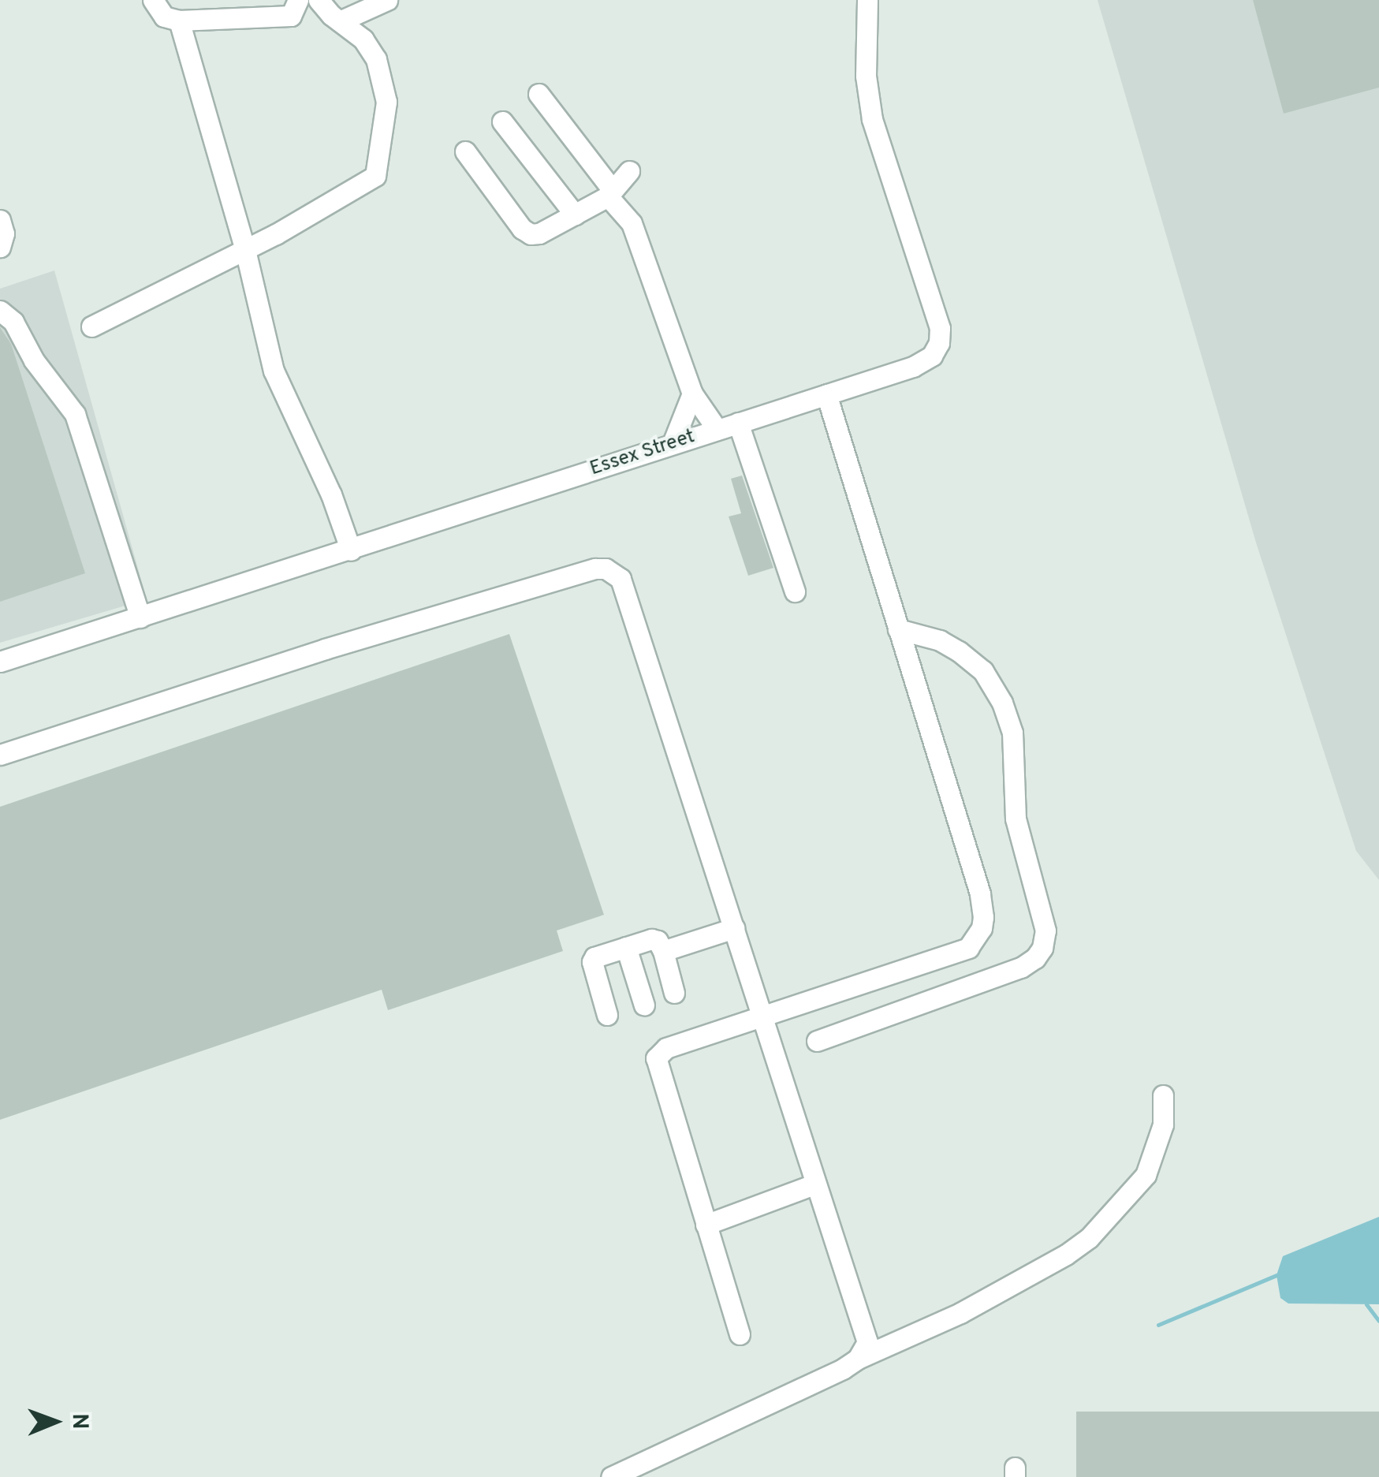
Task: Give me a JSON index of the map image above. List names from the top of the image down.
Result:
{
  "streets": {
    "street": ["Essex Street"]
  },
  "north": "right"
}
